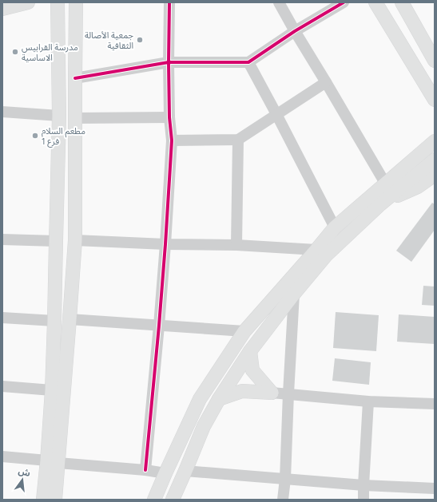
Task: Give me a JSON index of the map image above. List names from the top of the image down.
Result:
{
  "places": ["جمعية الأصالة الثقافية", "مدرسة القرابيس الاساسية", "مطعم السلام فرع 1"],
  "north": "top"
}
